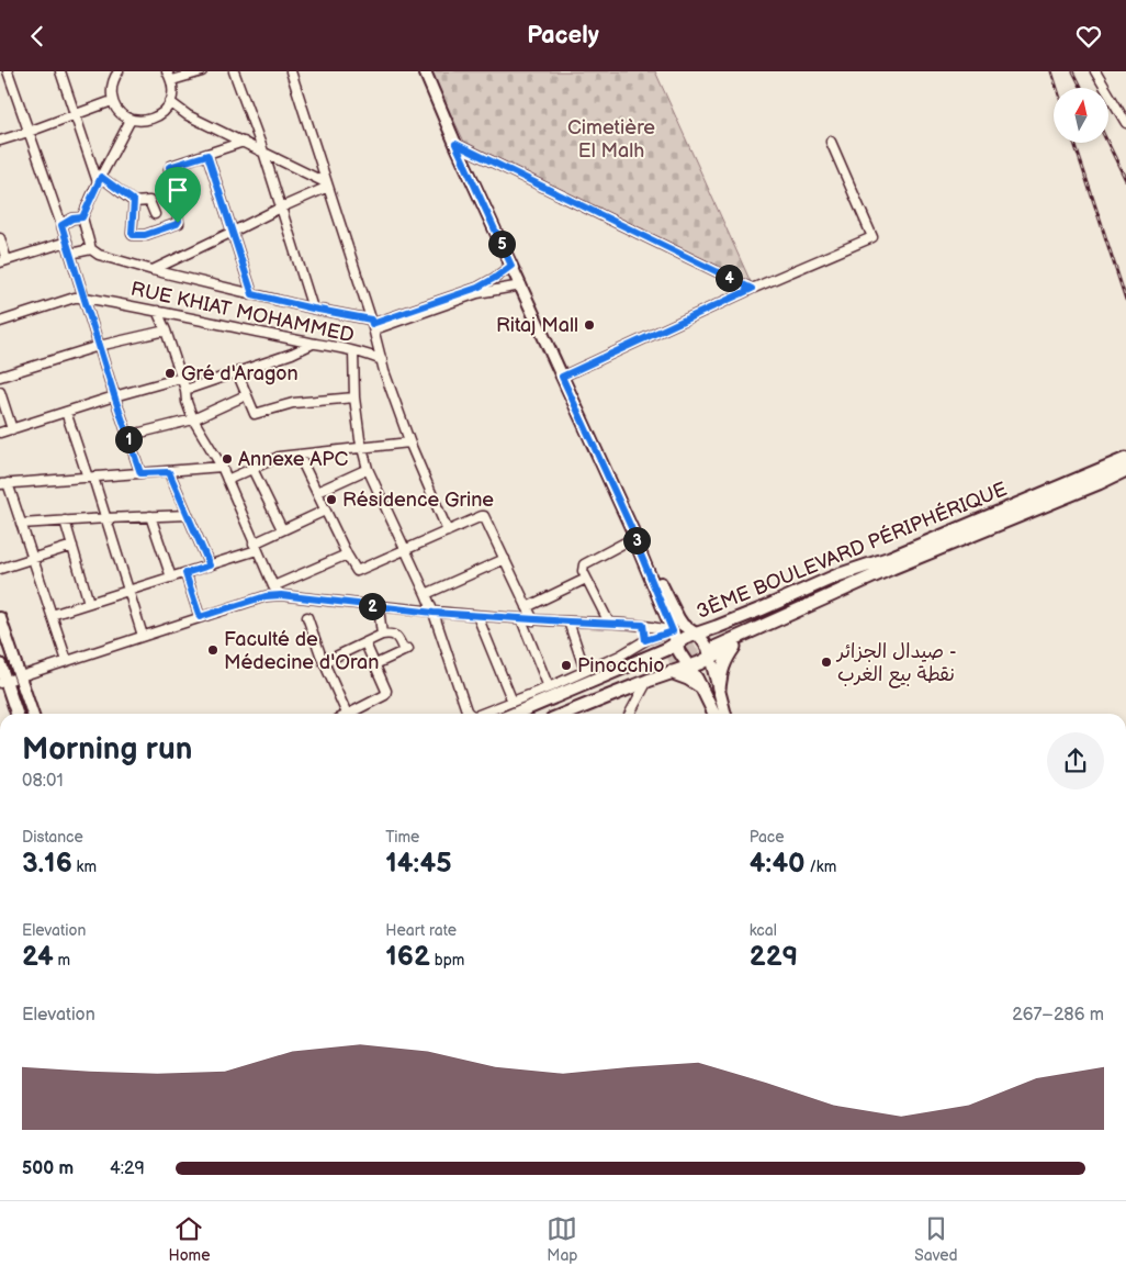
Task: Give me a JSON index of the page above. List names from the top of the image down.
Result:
{
  "streets": {
    "highway": ["3ÈME BOULEVARD PÉRIPHÉRIQUE"],
    "street": ["RUE KHIAT MOHAMMED"]
  },
  "parks": ["Cimetière El Malh"],
  "places": [
    "Ritaj Mall",
    "Gré d'Aragon",
    "Annexe APC",
    "Résidence Grine",
    "Faculté de Médecine d'Oran",
    "صيدال الجزائر - نقطة بيع الغرب",
    "Pinocchio"
  ],
  "north": "top",
  "page": {
    "header": "Pacely",
    "pins": [
      "5",
      "4",
      "1",
      "3",
      "2"
    ],
    "heading": ["Morning run", "08:01"],
    "stats": [
      ["Distance", "3.16 km"],
      ["Time", "14:45"],
      ["Pace", "4:40 /km"],
      ["Elevation", "24 m"],
      ["Heart rate", "162 bpm"],
      ["kcal", "229"]
    ],
    "chart": ["Elevation", "267–286 m"],
    "list": [
      {
        "name": "500 m",
        "note": "4:29"
      }
    ],
    "tabs": ["Home", "Map", "Saved"]
  }
}
